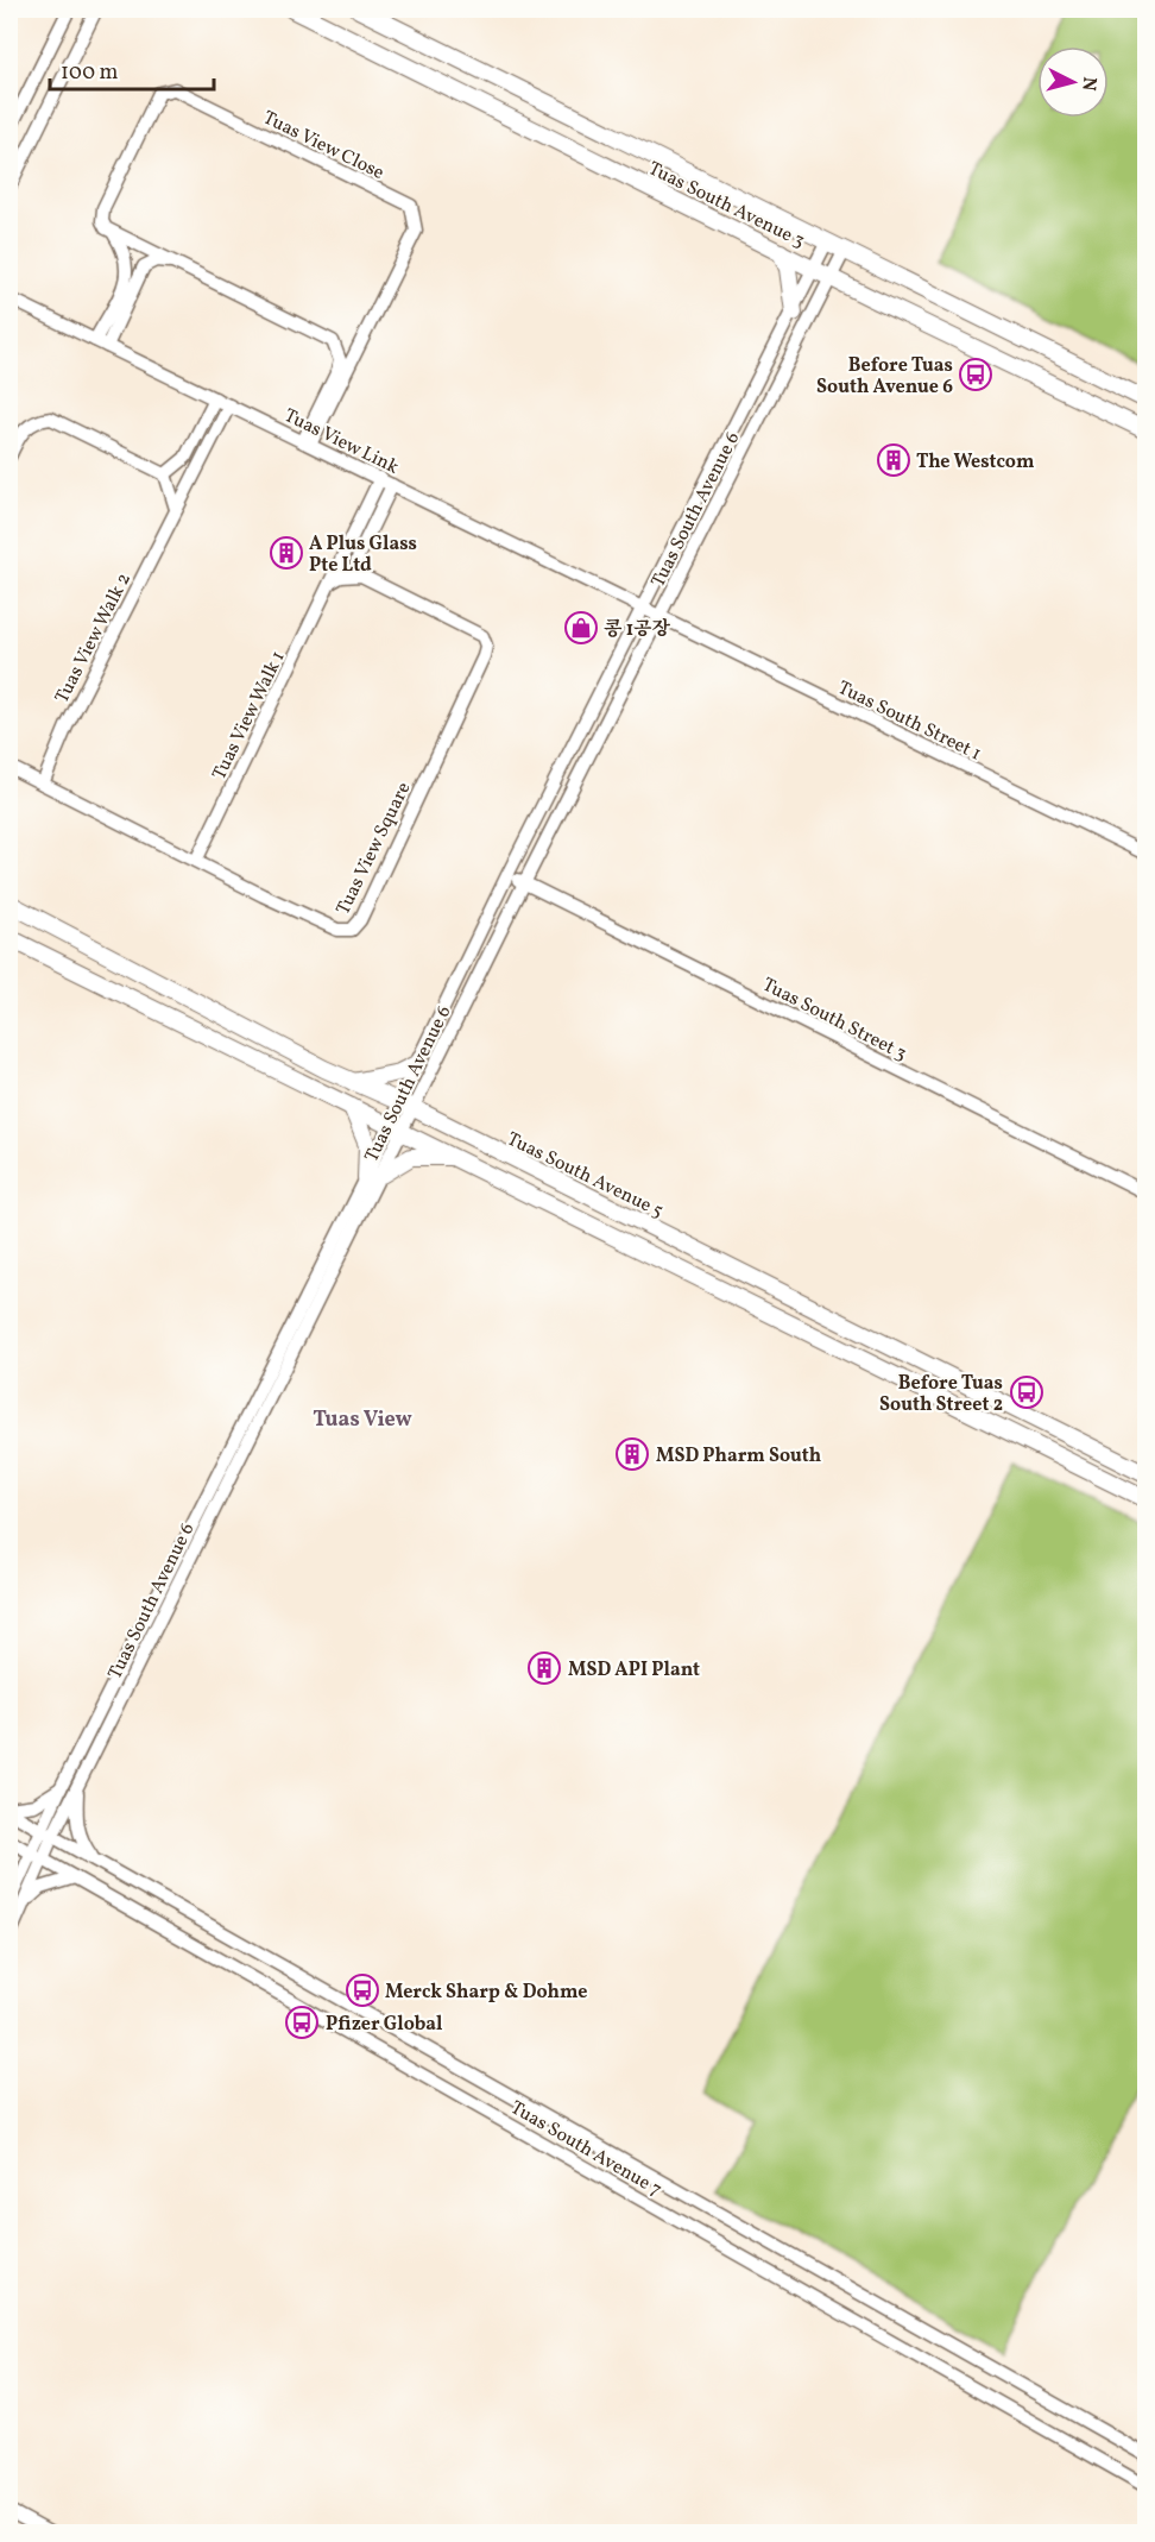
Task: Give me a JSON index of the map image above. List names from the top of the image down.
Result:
{
  "streets": {
    "main road": ["Tuas South Avenue 3", "Tuas South Avenue 5"],
    "street": [
      "Tuas View Close",
      "Tuas View Link",
      "Tuas South Avenue 6",
      "Tuas View Walk 2",
      "Tuas View Walk 1",
      "Tuas South Street 1",
      "Tuas View Square",
      "Tuas South Street 3",
      "Tuas South Avenue 7"
    ]
  },
  "crossings": [
    ["Tuas View Close", "Tuas View Link"],
    ["Tuas South Avenue 3", "Tuas South Avenue 6"],
    ["Tuas View Link", "Tuas South Avenue 6"],
    ["Tuas View Link", "Tuas View Walk 2"],
    ["Tuas View Link", "Tuas View Walk 1"],
    ["Tuas View Link", "Tuas South Street 1"],
    ["Tuas South Avenue 6", "Tuas South Street 1"],
    ["Tuas South Avenue 6", "Tuas South Street 3"],
    ["Tuas South Avenue 6", "Tuas South Avenue 5"],
    ["Tuas South Avenue 6", "Tuas South Avenue 7"],
    ["Tuas View Walk 2", "Tuas View Square"],
    ["Tuas View Walk 1", "Tuas View Square"]
  ],
  "districts": ["Tuas View"],
  "places": {
    "bus stop": [
      "Before Tuas South Avenue 6",
      "Before Tuas South Street 2",
      "Merck Sharp & Dohme",
      "Pfizer Global"
    ],
    "building": [
      "The Westcom",
      "A Plus Glass Pte Ltd",
      "MSD Pharm South",
      "MSD API Plant"
    ],
    "shop": ["콩 1공장"]
  },
  "scale_bar": "100 m",
  "north": "right"
}
